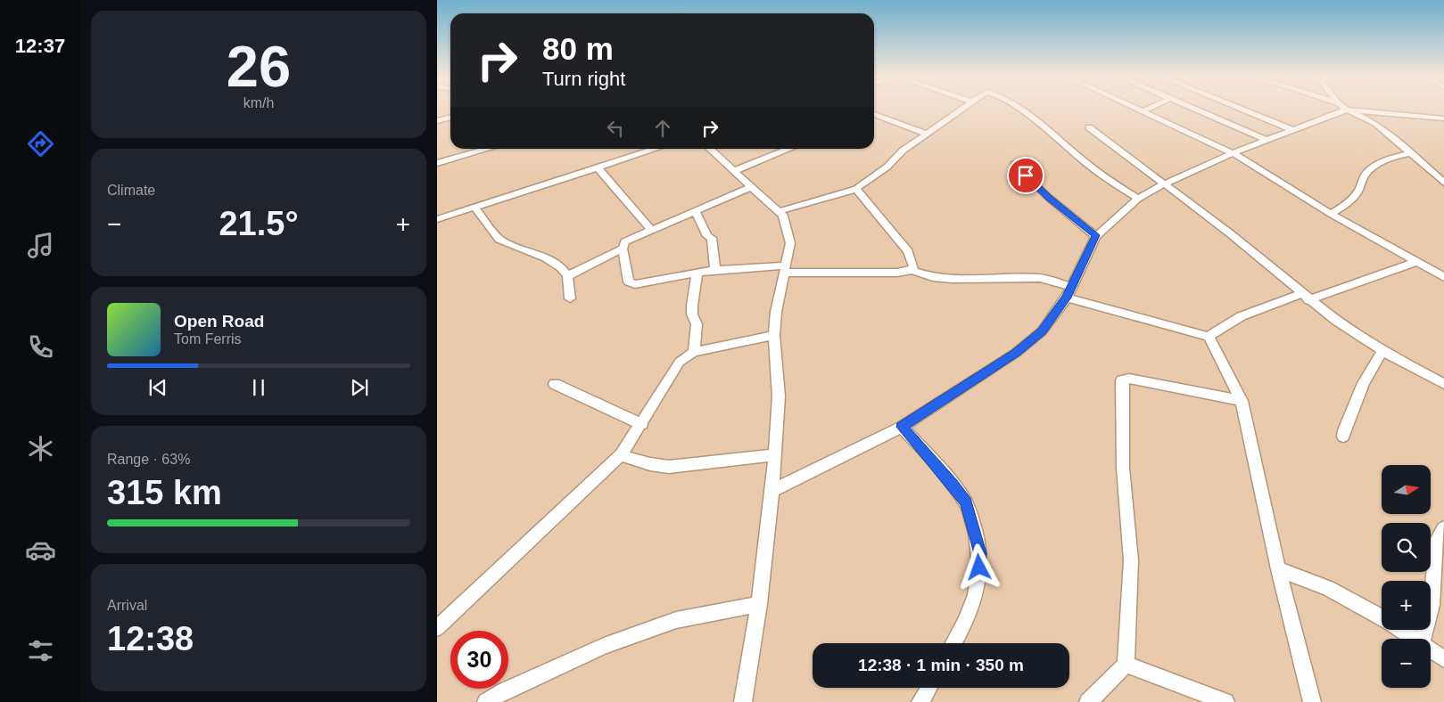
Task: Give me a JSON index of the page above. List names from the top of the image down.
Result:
{
  "north": "right",
  "page": {
    "tabs": "12:37",
    "tile": [
      ["26", "km/h"],
      "Climate",
      ["Range · 63%", "315 km"],
      ["Arrival", "12:38"]
    ],
    "turn": ["80 m", "Turn right"],
    "heat": ["−", "21.5°", "+"],
    "song": ["Open Road", "Tom Ferris"],
    "map_buttons": ["+", "−"],
    "limit": "30",
    "trip": "12:38 · 1 min · 350 m"
  }
}
